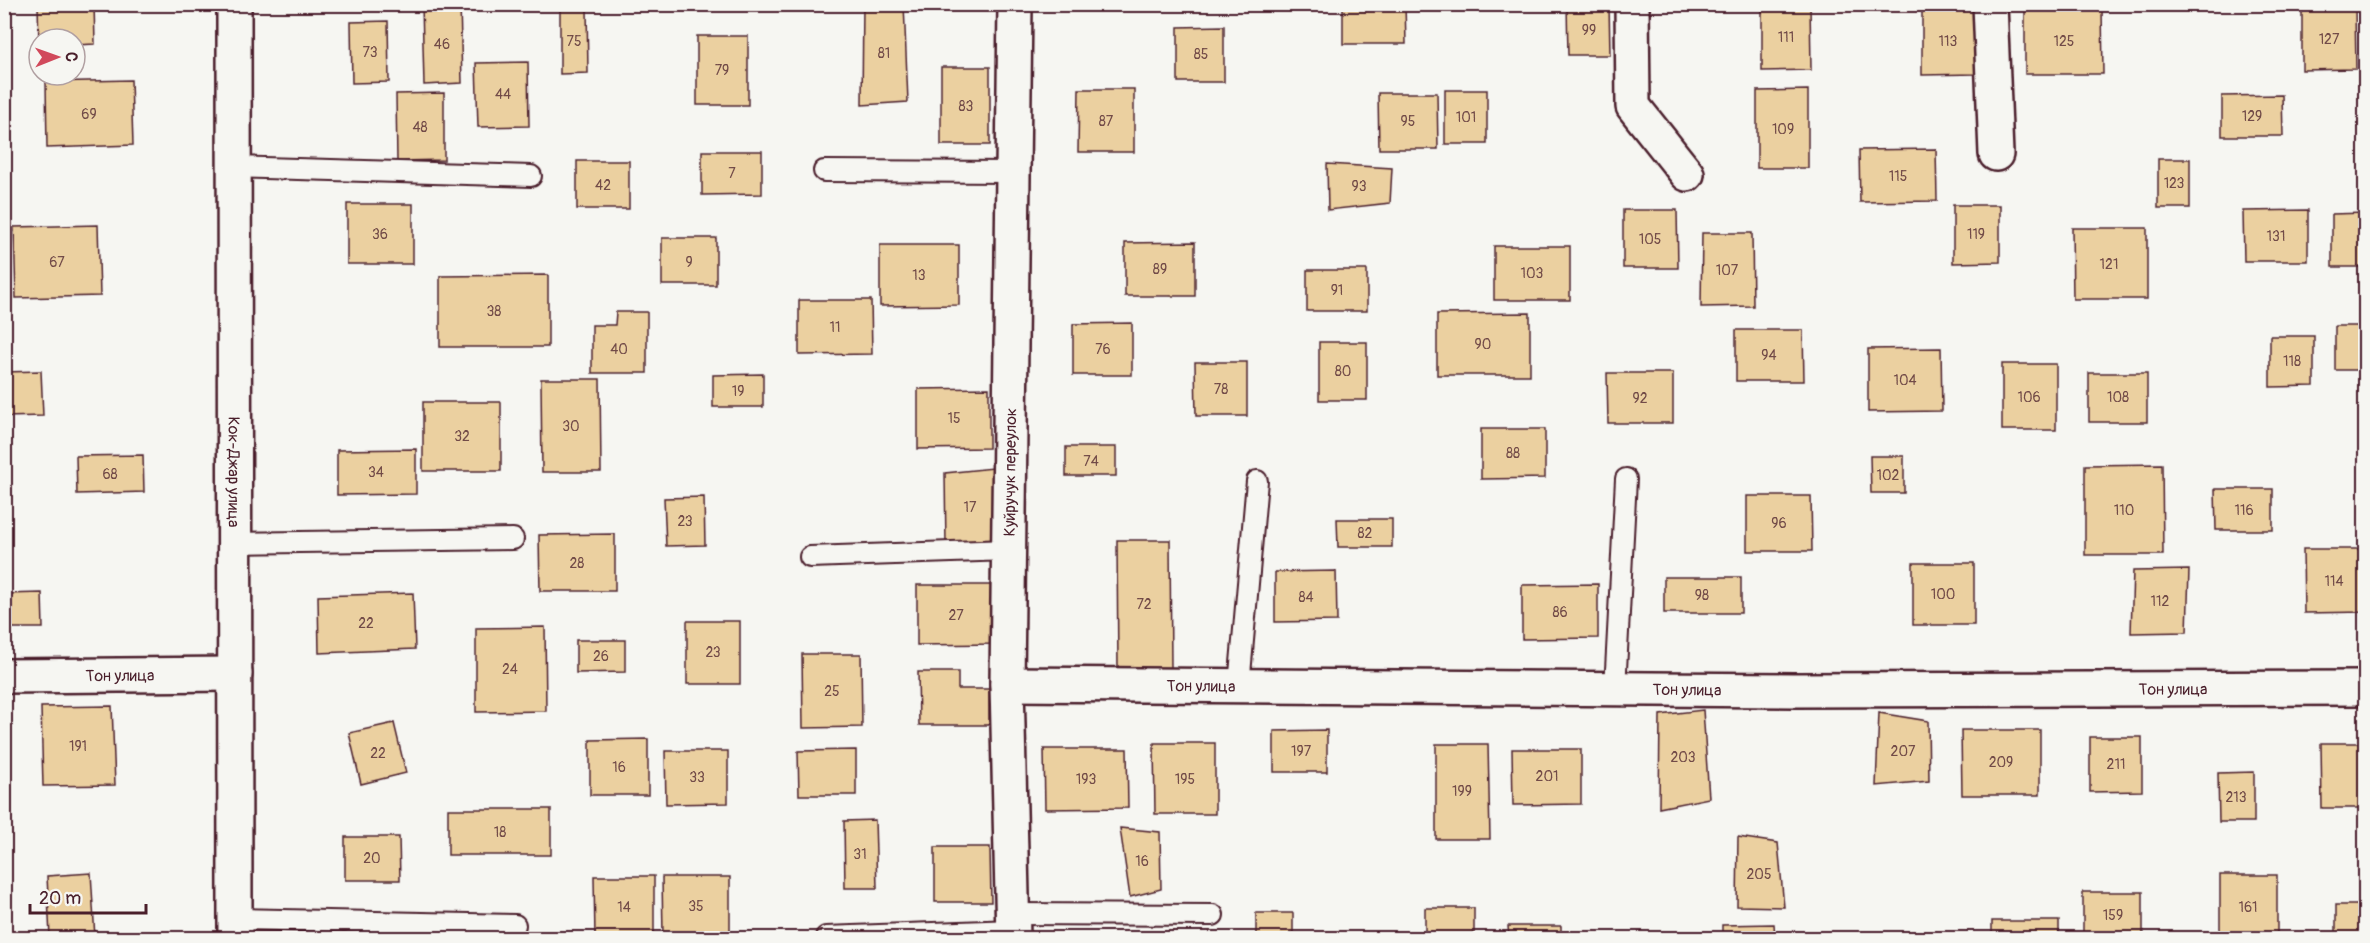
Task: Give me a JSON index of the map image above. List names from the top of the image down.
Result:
{
  "streets": {
    "street": ["Кок-Джар улица", "Куйручук переулок", "Тон улица"]
  },
  "crossings": [
    ["Кок-Джар улица", "Тон улица"],
    ["Куйручук переулок", "Тон улица"]
  ],
  "house_numbers": [
    "99",
    "111",
    "127",
    "75",
    "113",
    "125",
    "46",
    "73",
    "81",
    "85",
    "79",
    "44",
    "83",
    "69",
    "129",
    "101",
    "87",
    "95",
    "48",
    "109",
    "7",
    "115",
    "123",
    "42",
    "93",
    "36",
    "119",
    "131",
    "105",
    "67",
    "9",
    "121",
    "89",
    "107",
    "103",
    "13",
    "91",
    "38",
    "11",
    "90",
    "40",
    "76",
    "94",
    "118",
    "80",
    "104",
    "78",
    "19",
    "106",
    "108",
    "92",
    "15",
    "30",
    "32",
    "88",
    "74",
    "34",
    "68",
    "102",
    "17",
    "110",
    "116",
    "23",
    "96",
    "82",
    "28",
    "114",
    "100",
    "98",
    "84",
    "112",
    "72",
    "86",
    "27",
    "22",
    "23",
    "26",
    "24",
    "25",
    "191",
    "197",
    "207",
    "22",
    "203",
    "209",
    "211",
    "16",
    "201",
    "33",
    "193",
    "195",
    "199",
    "213",
    "18",
    "31",
    "20",
    "16",
    "205",
    "35",
    "14",
    "161",
    "159"
  ],
  "scale_bar": "20 m",
  "north": "right"
}
